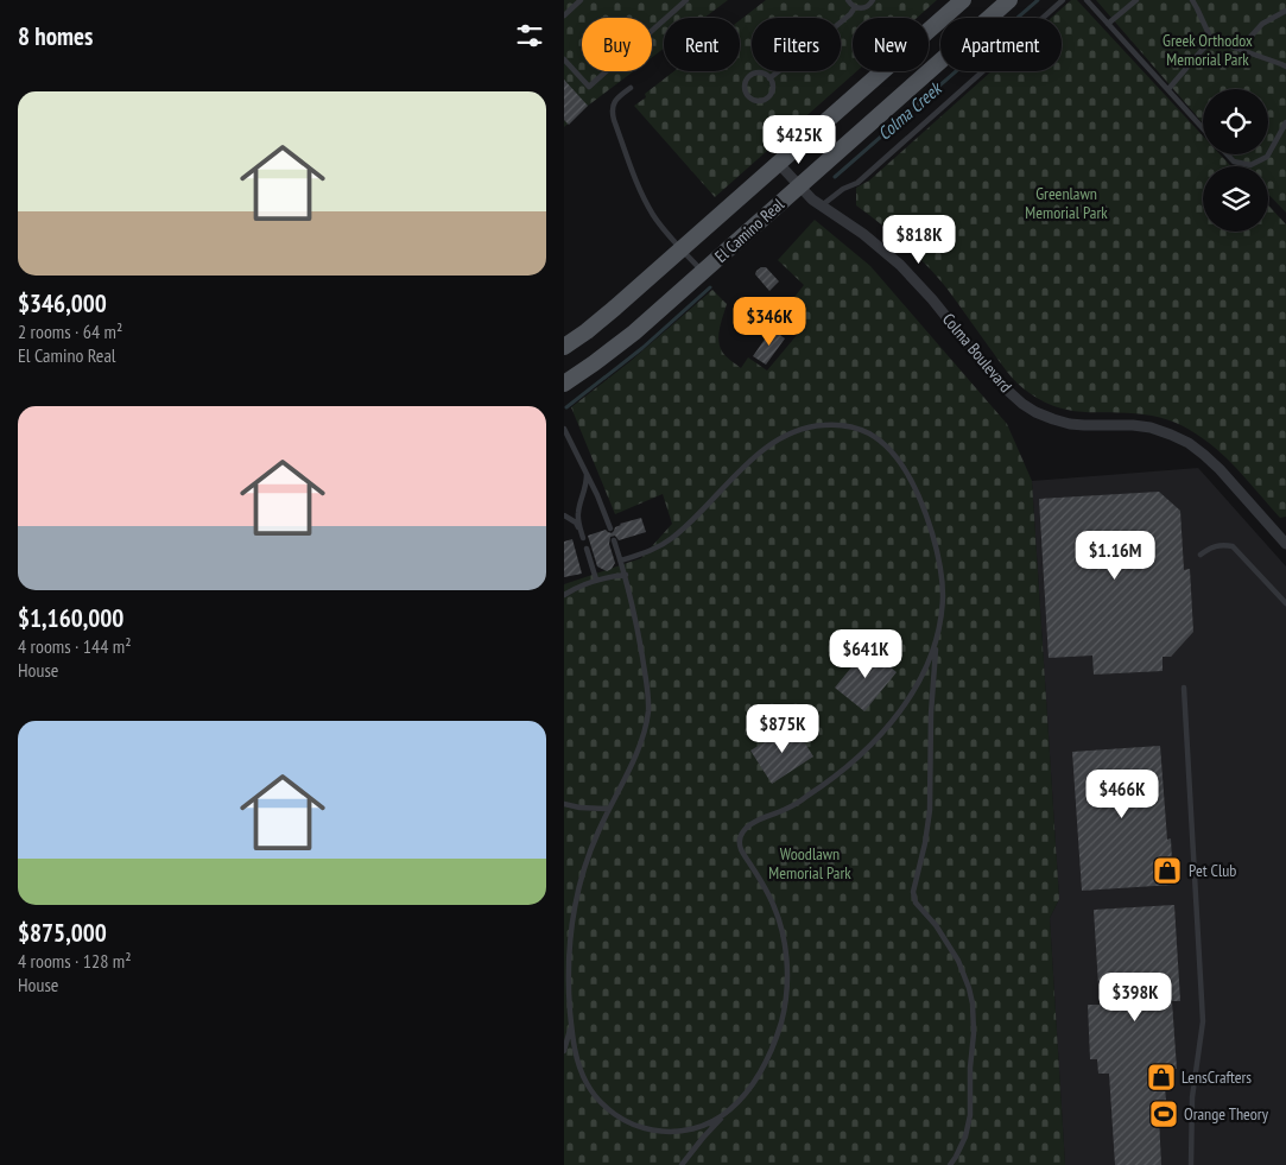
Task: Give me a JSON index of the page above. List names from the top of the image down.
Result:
{
  "streets": {
    "main road": ["El Camino Real"],
    "street": ["Colma Boulevard"]
  },
  "crossings": [
    ["El Camino Real", "Colma Boulevard"]
  ],
  "water": ["Colma Creek"],
  "parks": ["Greek Orthodox Memorial Park", "Greenlawn Memorial Park", "Woodlawn Memorial Park"],
  "places": {
    "shop": ["Pet Club", "LensCrafters"],
    "sports": ["Orange Theory"]
  },
  "page": {
    "heading": "8 homes",
    "chip": [
      "Buy",
      "Rent",
      "Filters",
      "New",
      "Apartment"
    ],
    "list": [
      {
        "name": "$346,000",
        "note": "2 rooms · 64 m² · El Camino Real"
      },
      {
        "name": "$1,160,000",
        "note": "4 rooms · 144 m² · House"
      },
      {
        "name": "$875,000",
        "note": "4 rooms · 128 m² · House"
      }
    ],
    "price": [
      "$425K",
      "$818K",
      "$346K",
      "$1.16M",
      "$641K",
      "$875K",
      "$466K",
      "$398K"
    ]
  }
}
